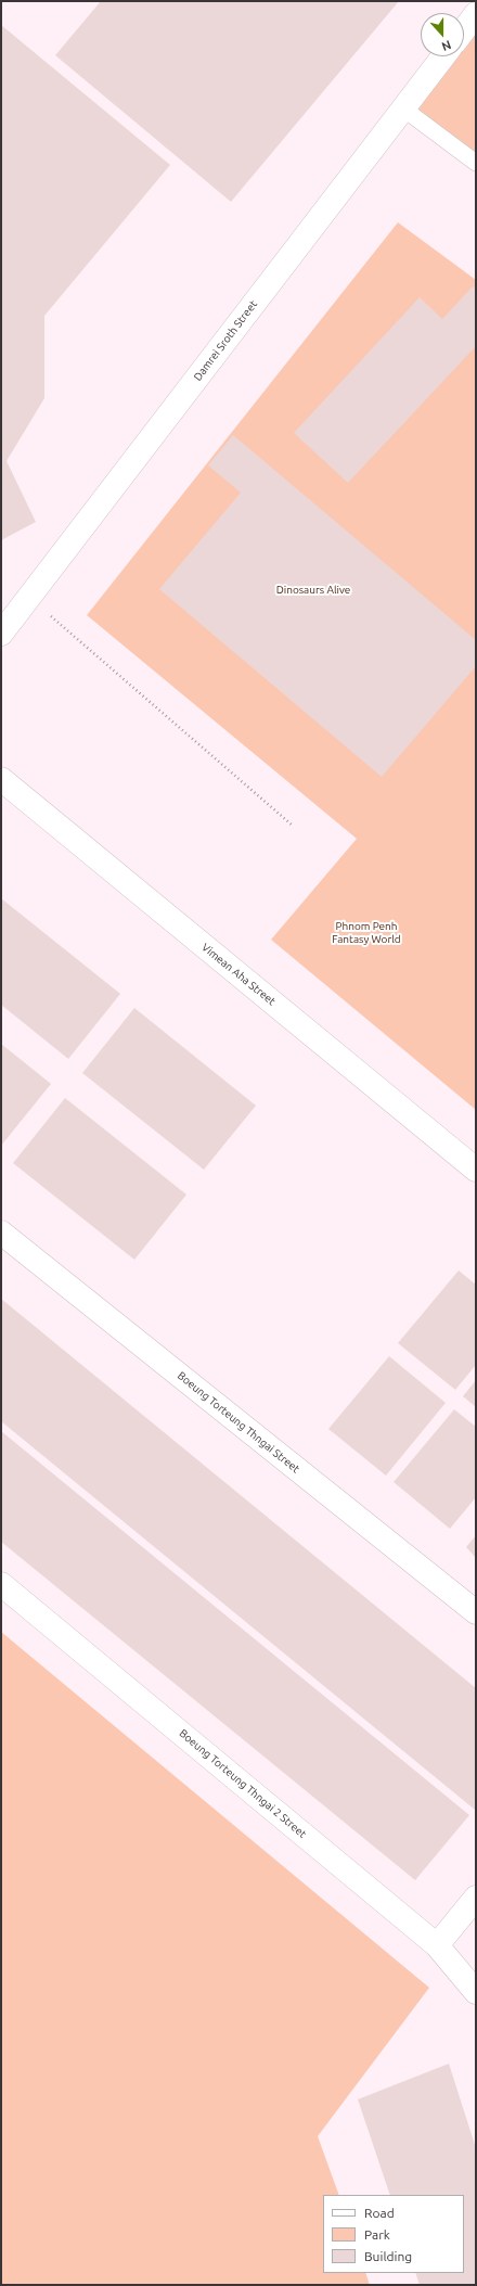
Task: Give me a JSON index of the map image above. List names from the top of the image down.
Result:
{
  "streets": {
    "street": [
      "Damrei Sroth Street",
      "Vimean Aha Street",
      "Boeung Torteung Thngai Street",
      "Boeung Torteung Thngai 2 Street"
    ]
  },
  "parks": ["Dinosaurs Alive", "Phnom Penh Fantasy World"],
  "legend": ["Road", "Park", "Building"],
  "north": "bottom"
}
